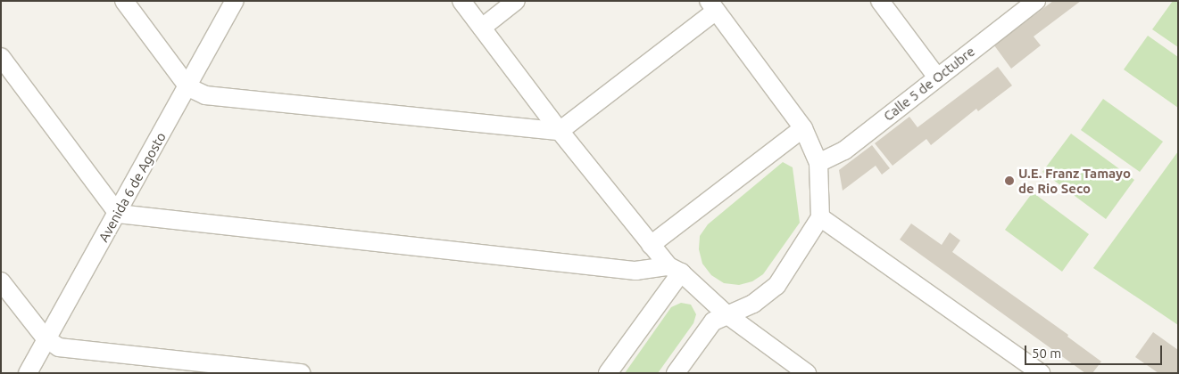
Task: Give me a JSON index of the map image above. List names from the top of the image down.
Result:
{
  "streets": {
    "street": ["Calle 5 de Octubre", "Avenida 6 de Agosto"]
  },
  "places": ["U.E. Franz Tamayo de Rio Seco"],
  "scale_bar": "50 m"
}
